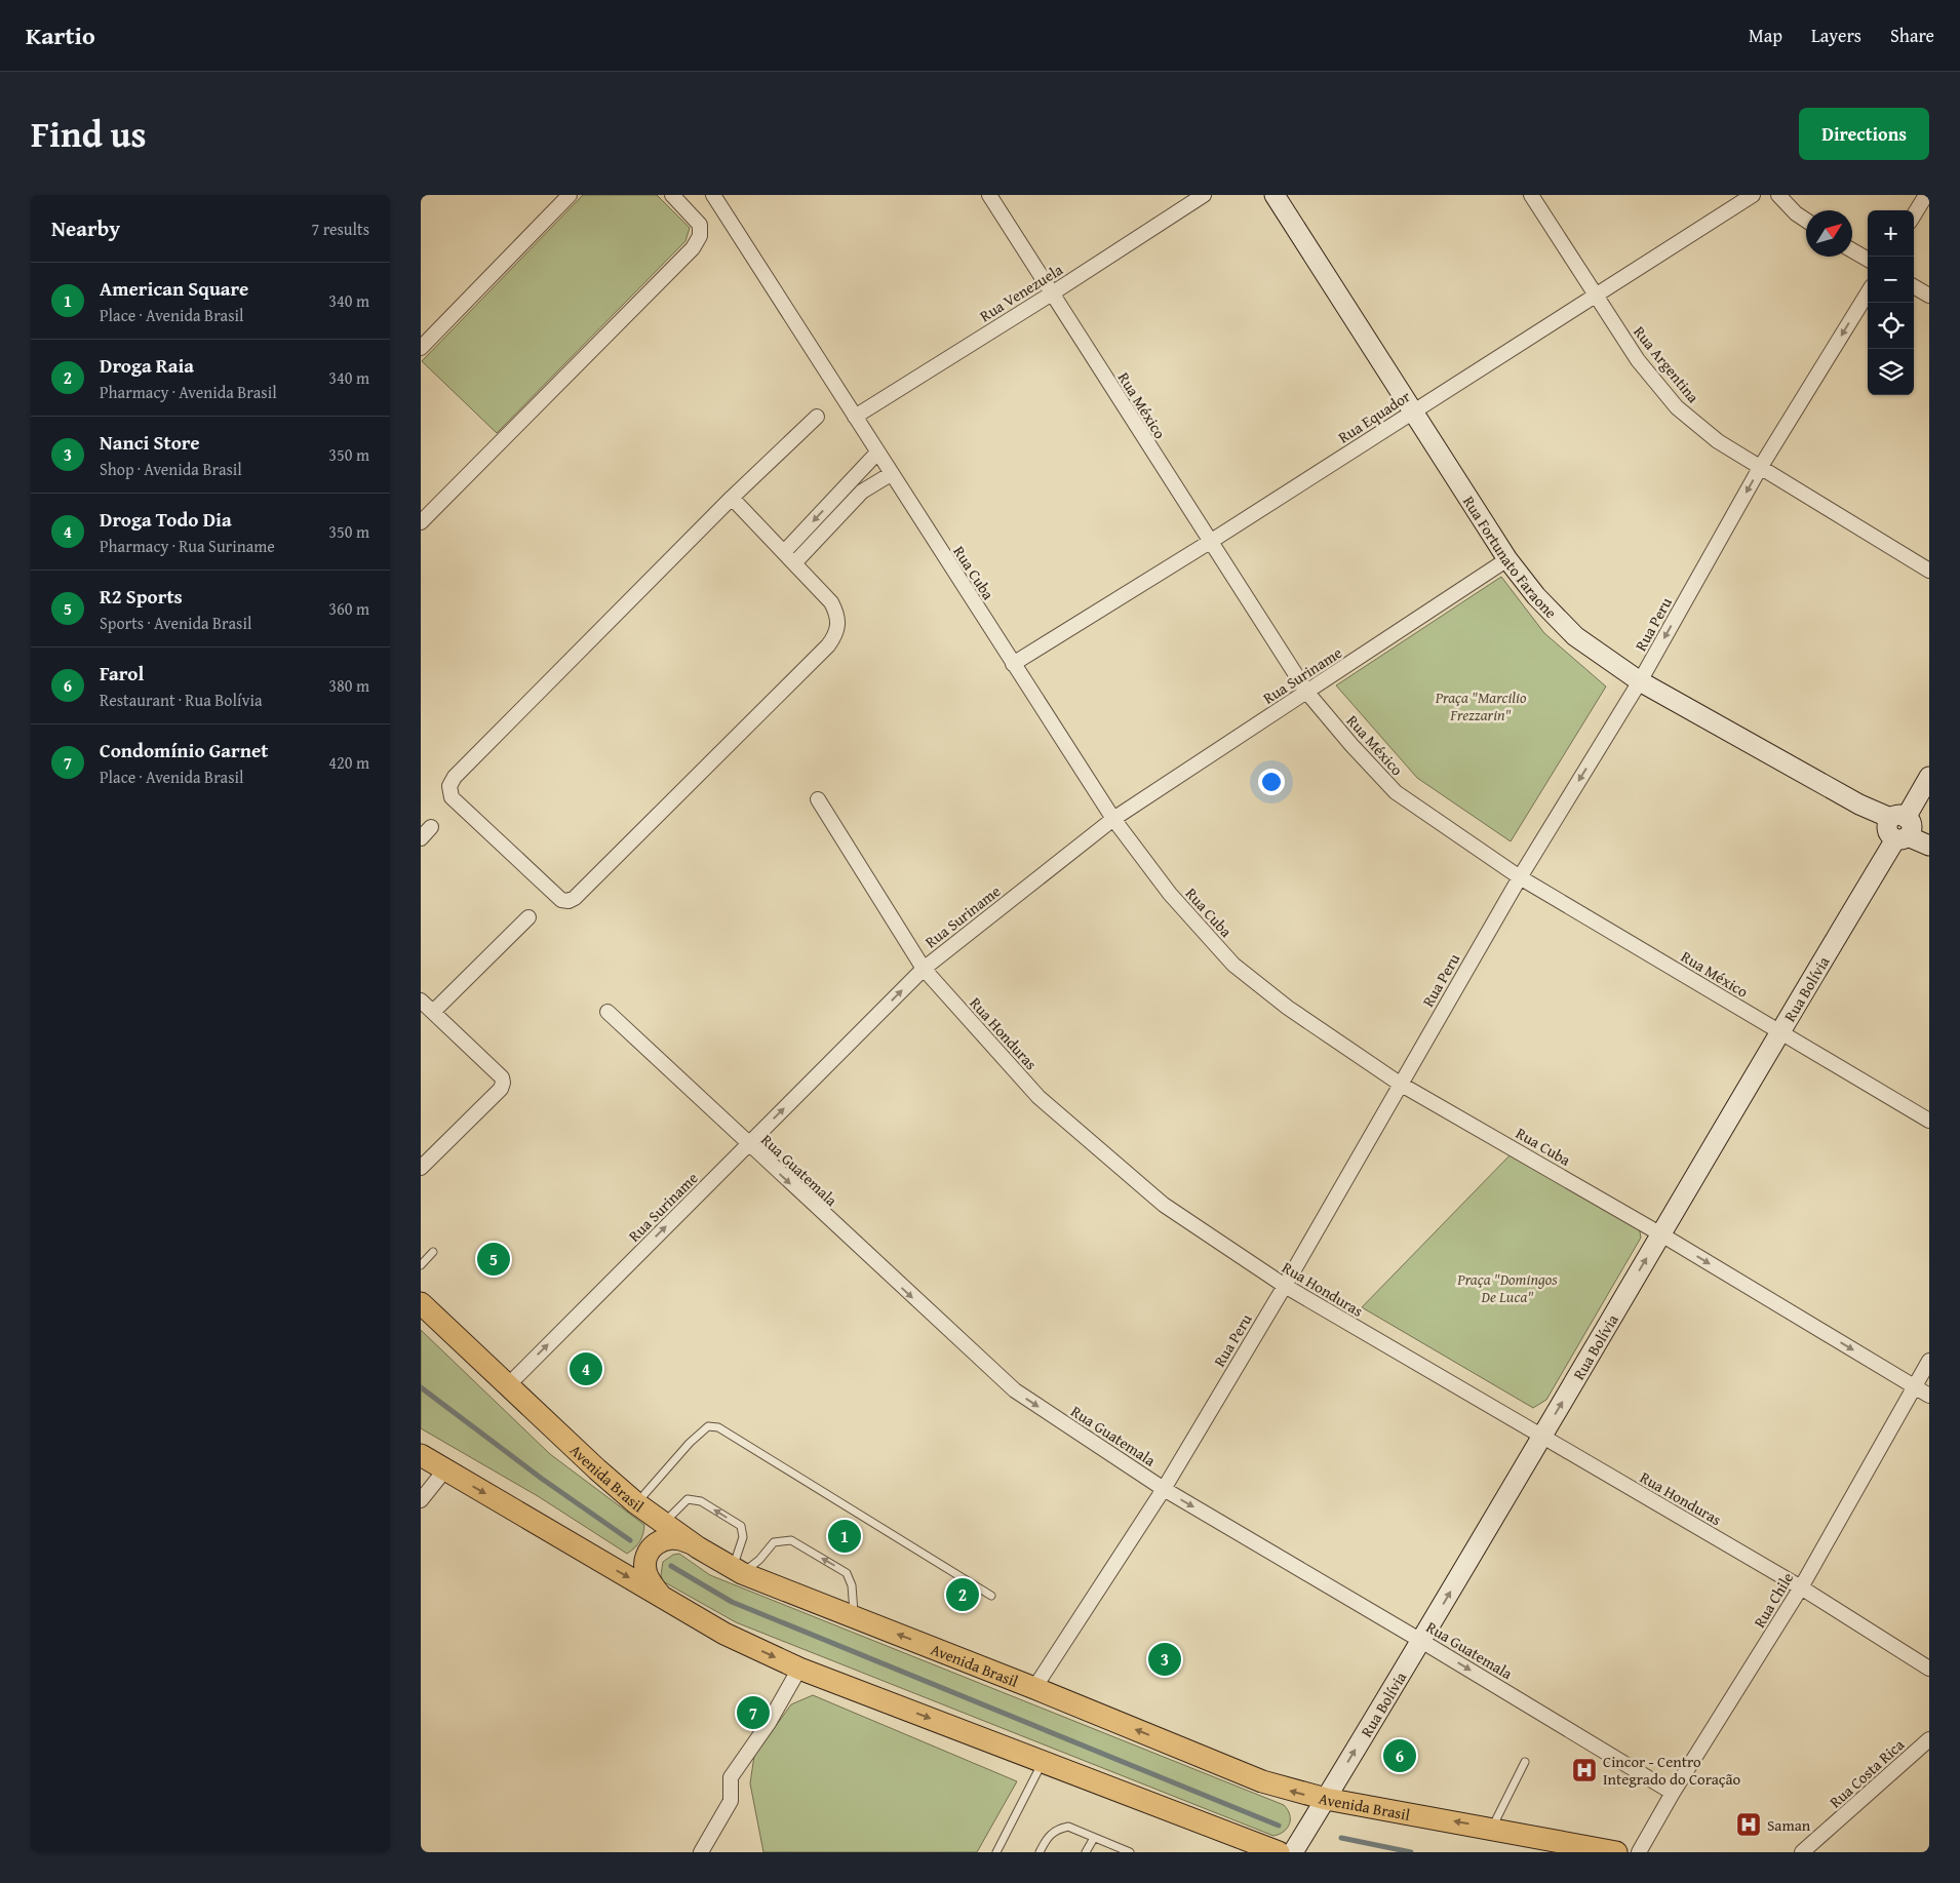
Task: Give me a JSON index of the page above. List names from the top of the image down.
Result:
{
  "streets": {
    "main road": ["Rua Fortunato Faraone", "Rua Bolívia", "Avenida Brasil"],
    "street": [
      "Rua Venezuela",
      "Rua Argentina",
      "Rua México",
      "Rua Equador",
      "Rua Cuba",
      "Rua Peru",
      "Rua Suriname",
      "Rua Honduras",
      "Rua Guatemala",
      "Rua Chile",
      "Rua Costa Rica"
    ]
  },
  "crossings": [
    ["Rua Venezuela", "Rua México"],
    ["Rua Venezuela", "Rua Cuba"],
    ["Rua Argentina", "Rua Equador"],
    ["Rua Argentina", "Rua Peru"],
    ["Rua México", "Rua Equador"],
    ["Rua México", "Rua Peru"],
    ["Rua México", "Rua Suriname"],
    ["Rua México", "Rua Bolívia"],
    ["Rua Equador", "Rua Fortunato Faraone"],
    ["Rua Equador", "Rua Cuba"],
    ["Rua Fortunato Faraone", "Rua Peru"],
    ["Rua Fortunato Faraone", "Rua Suriname"],
    ["Rua Fortunato Faraone", "Rua Bolívia"],
    ["Rua Cuba", "Rua Peru"],
    ["Rua Cuba", "Rua Suriname"],
    ["Rua Cuba", "Rua Bolívia"],
    ["Rua Cuba", "Rua Chile"],
    ["Rua Peru", "Rua Honduras"],
    ["Rua Peru", "Rua Guatemala"],
    ["Rua Peru", "Avenida Brasil"],
    ["Rua Suriname", "Rua Honduras"],
    ["Rua Suriname", "Rua Guatemala"],
    ["Rua Suriname", "Avenida Brasil"],
    ["Rua Bolívia", "Rua Honduras"],
    ["Rua Bolívia", "Rua Guatemala"],
    ["Rua Bolívia", "Avenida Brasil"],
    ["Rua Honduras", "Rua Chile"],
    ["Rua Guatemala", "Rua Chile"]
  ],
  "one_way": [
    "Rua Peru",
    "Rua Suriname",
    "Rua Bolívia",
    "Rua Guatemala"
  ],
  "parks": ["Praça \"Marcilio Frezzarin\"", "Praça \"Domingos De Luca\""],
  "places": {
    "hospital": ["Cincor - Centro Integrado do Coração", "Saman"]
  },
  "north": "top right",
  "page": {
    "header": "Kartio",
    "nav": ["Map", "Layers", "Share"],
    "title": "Find us",
    "buttons": "Directions",
    "heading": ["Nearby", "7 results"],
    "map_buttons": ["+", "−"],
    "list": [
      {
        "mark": "1",
        "name": "American Square",
        "note": "Place · Avenida Brasil",
        "value": "340 m"
      },
      {
        "mark": "2",
        "name": "Droga Raia",
        "note": "Pharmacy · Avenida Brasil",
        "value": "340 m"
      },
      {
        "mark": "3",
        "name": "Nanci Store",
        "note": "Shop · Avenida Brasil",
        "value": "350 m"
      },
      {
        "mark": "4",
        "name": "Droga Todo Dia",
        "note": "Pharmacy · Rua Suriname",
        "value": "350 m"
      },
      {
        "mark": "5",
        "name": "R2 Sports",
        "note": "Sports · Avenida Brasil",
        "value": "360 m"
      },
      {
        "mark": "6",
        "name": "Farol",
        "note": "Restaurant · Rua Bolívia",
        "value": "380 m"
      },
      {
        "mark": "7",
        "name": "Condomínio Garnet",
        "note": "Place · Avenida Brasil",
        "value": "420 m"
      }
    ],
    "pins": [
      "5",
      "4",
      "1",
      "2",
      "3",
      "7",
      "6"
    ]
  }
}
